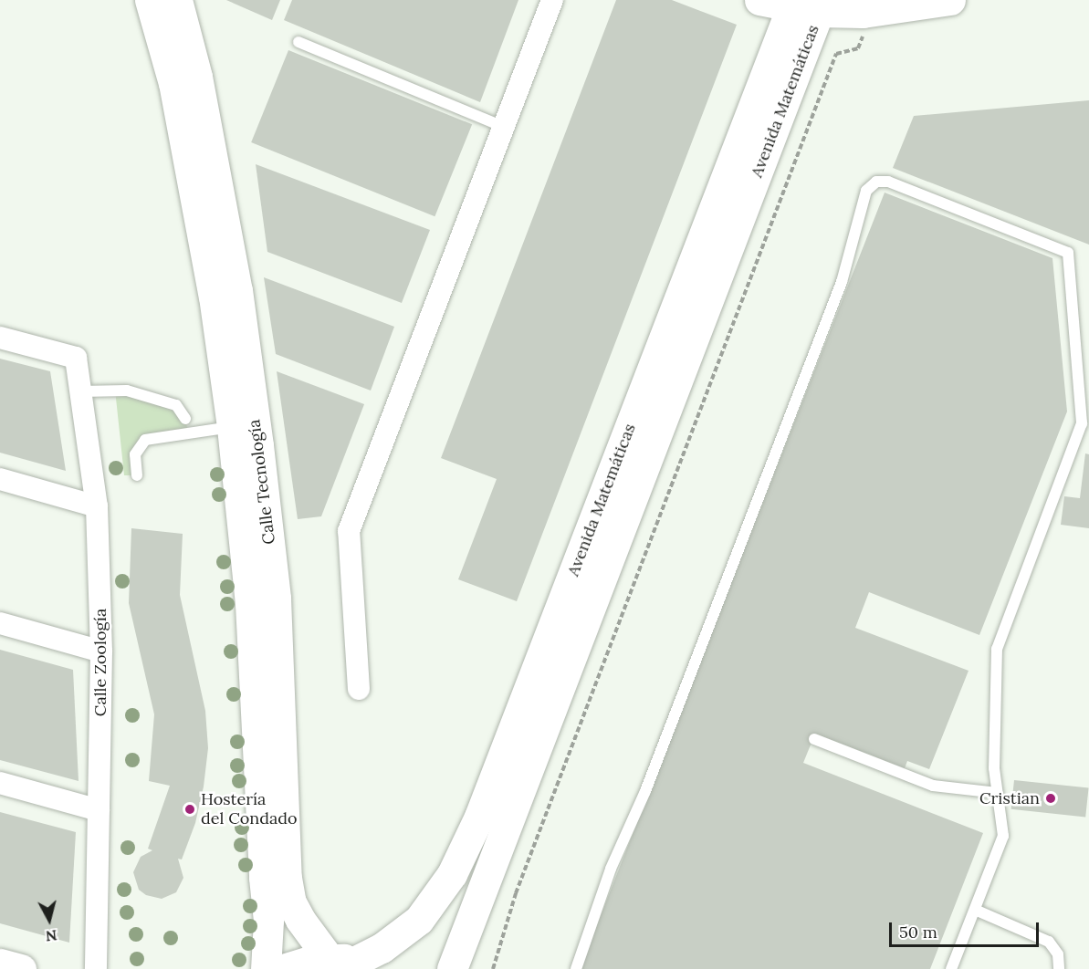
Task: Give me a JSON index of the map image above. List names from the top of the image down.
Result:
{
  "streets": {
    "main road": ["Avenida Matemáticas", "Calle Tecnología"],
    "street": ["Calle Zoología"]
  },
  "crossings": [
    ["Avenida Matemáticas", "Calle Tecnología"]
  ],
  "places": ["Cristian", "Hostería del Condado"],
  "scale_bar": "50 m",
  "north": "bottom"
}
